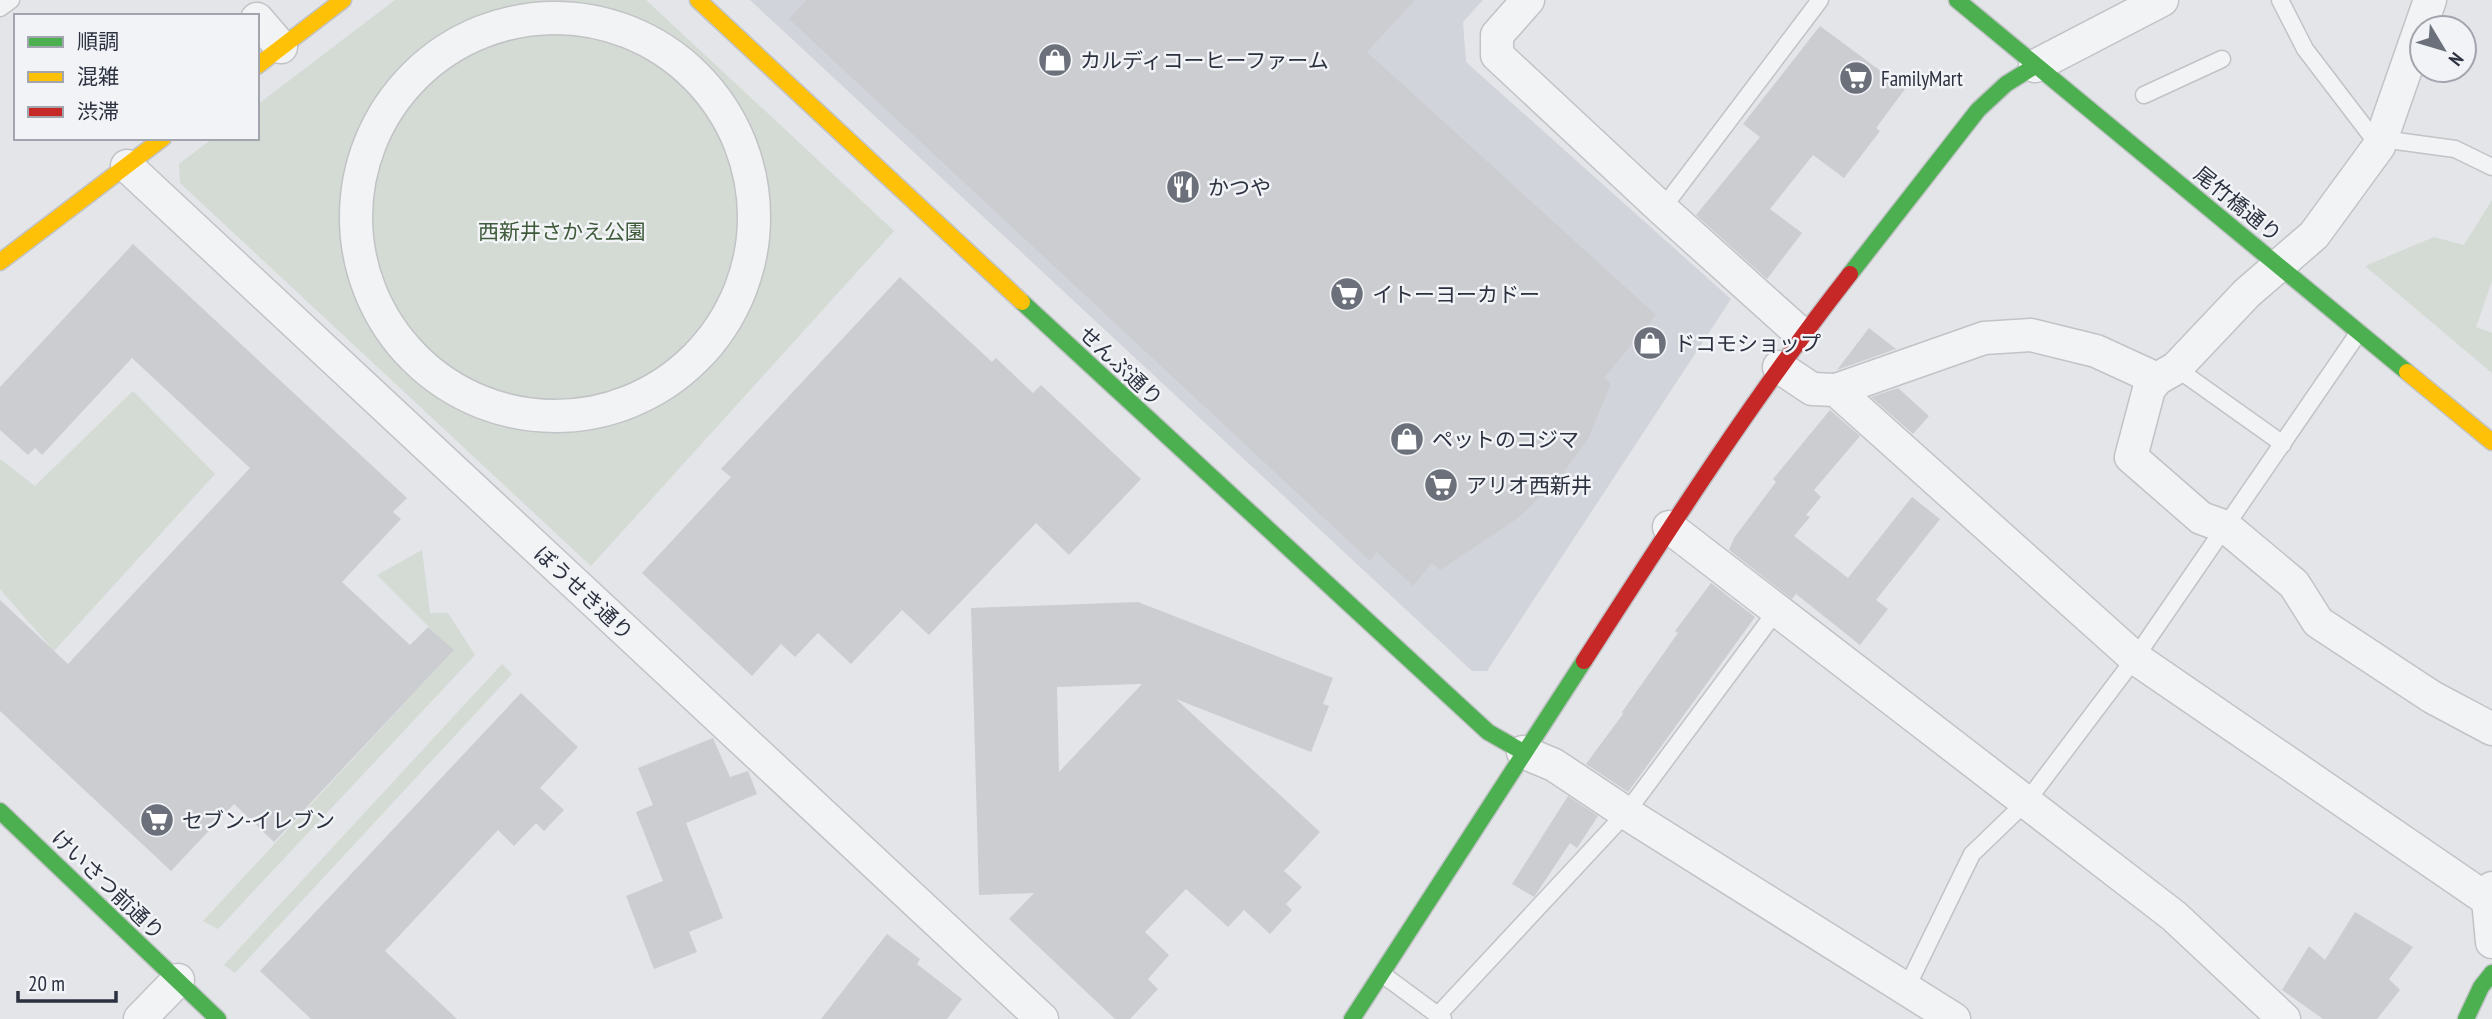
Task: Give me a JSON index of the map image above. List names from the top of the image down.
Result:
{
  "streets": {
    "street": [
      "尾竹橋通り",
      "せんぷ通り",
      "ぼうせき通り",
      "けいさつ前通り"
    ]
  },
  "parks": ["西新井さかえ公園"],
  "places": {
    "shop": ["カルディコーヒーファーム", "ドコモショップ", "ペットのコジマ"],
    "supermarket": [
      "FamilyMart",
      "イトーヨーカドー",
      "アリオ西新井",
      "セブン-イレブン"
    ],
    "restaurant": ["かつや"]
  },
  "legend": ["順調", "混雑", "渋滞"],
  "scale_bar": "20 m",
  "north": "bottom right"
}
